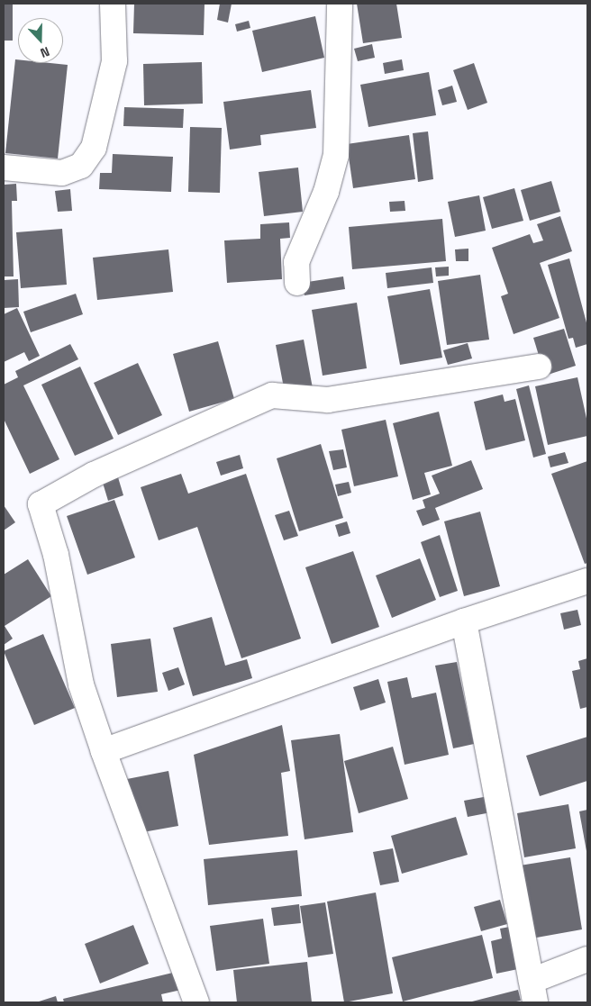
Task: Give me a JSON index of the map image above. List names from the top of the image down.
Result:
{
  "north": "bottom"
}
